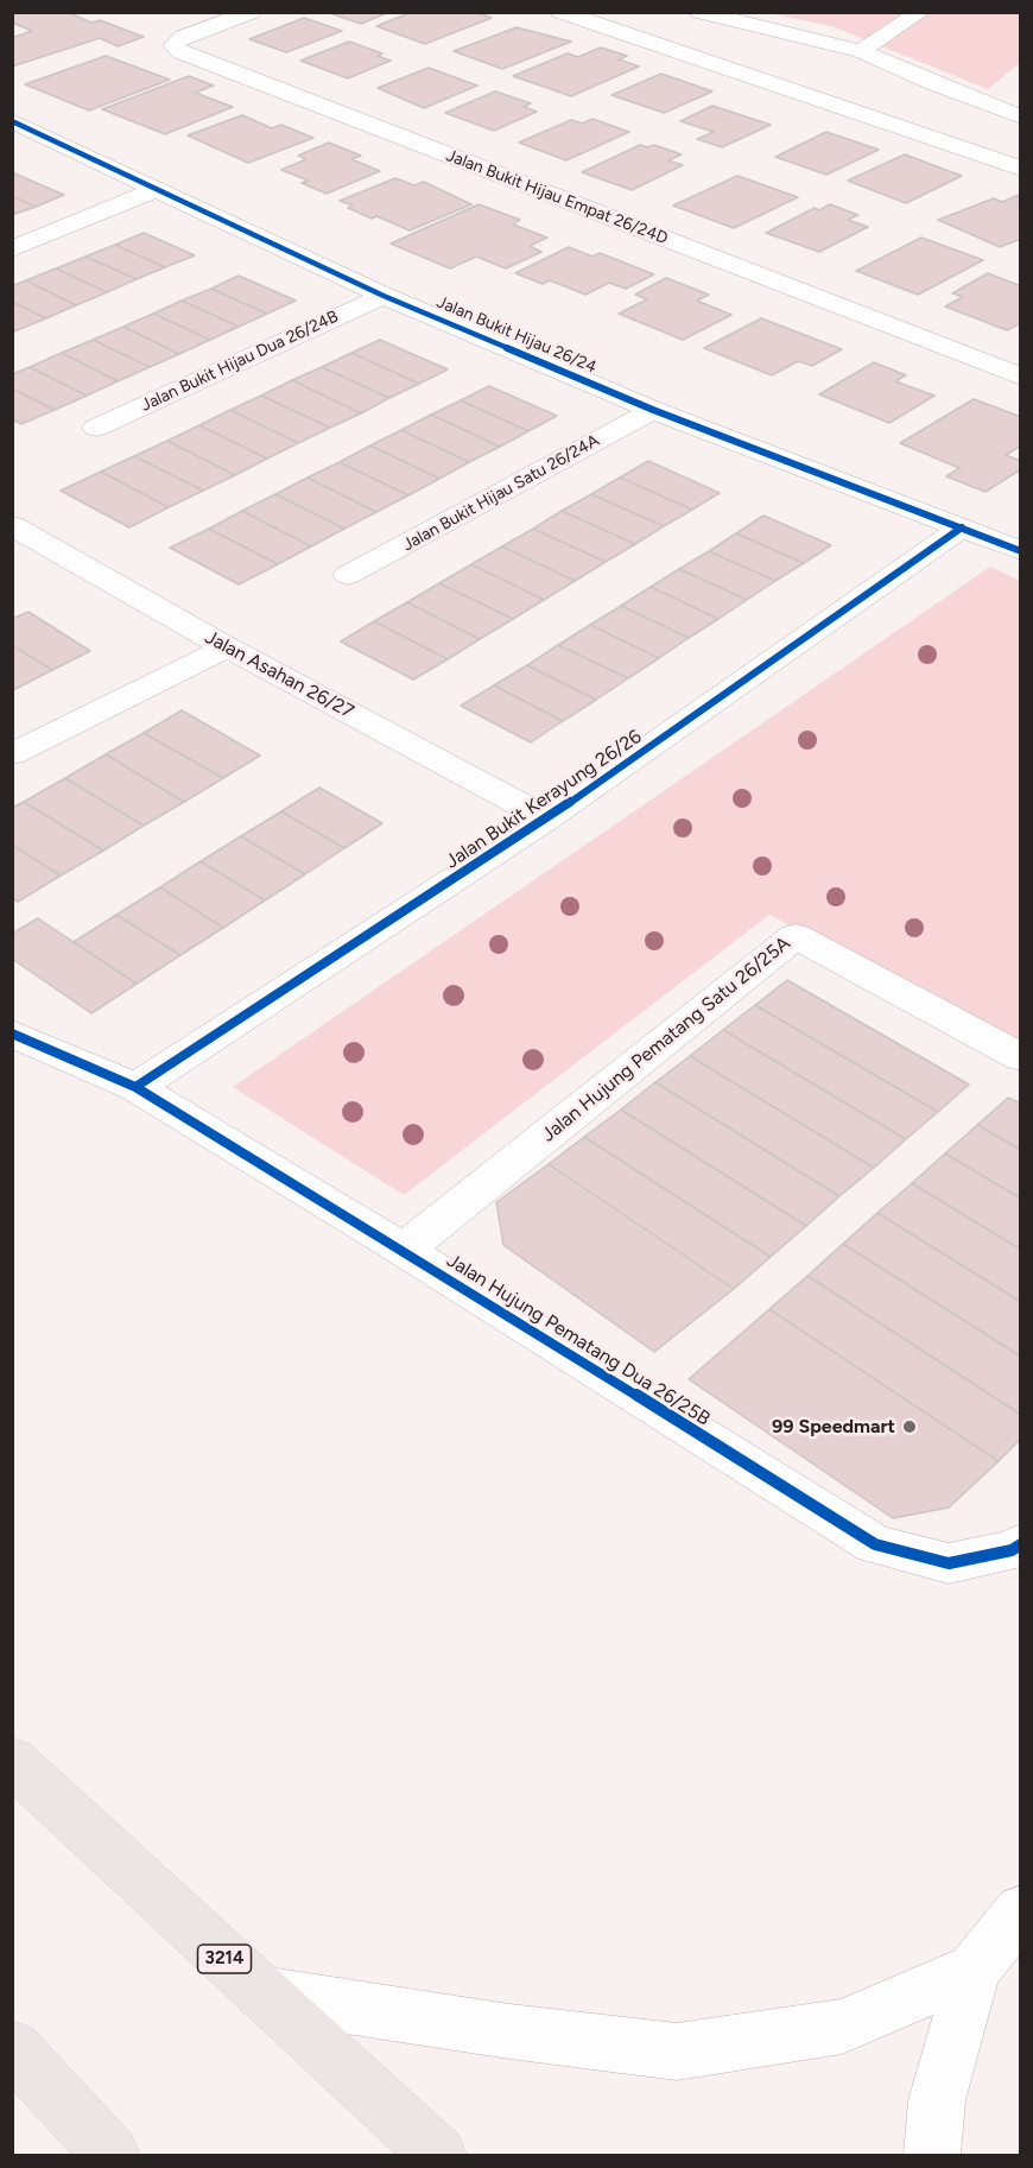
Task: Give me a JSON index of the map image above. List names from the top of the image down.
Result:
{
  "streets": {
    "main road": ["3214"],
    "street": [
      "Jalan Bukit Hijau Empat 26/24D",
      "Jalan Bukit Hijau 26/24",
      "Jalan Bukit Hijau Dua 26/24B",
      "Jalan Bukit Hijau Satu 26/24A",
      "Jalan Asahan 26/27",
      "Jalan Bukit Kerayung 26/26",
      "Jalan Hujung Pematang Satu 26/25A",
      "Jalan Hujung Pematang Dua 26/25B"
    ]
  },
  "crossings": [
    ["Jalan Bukit Hijau 26/24", "Jalan Bukit Hijau Dua 26/24B"],
    ["Jalan Bukit Hijau 26/24", "Jalan Bukit Hijau Satu 26/24A"],
    ["Jalan Bukit Hijau 26/24", "Jalan Bukit Kerayung 26/26"],
    ["Jalan Asahan 26/27", "Jalan Bukit Kerayung 26/26"],
    ["Jalan Bukit Kerayung 26/26", "Jalan Hujung Pematang Dua 26/25B"],
    ["Jalan Hujung Pematang Satu 26/25A", "Jalan Hujung Pematang Dua 26/25B"]
  ],
  "places": ["99 Speedmart"]
}
